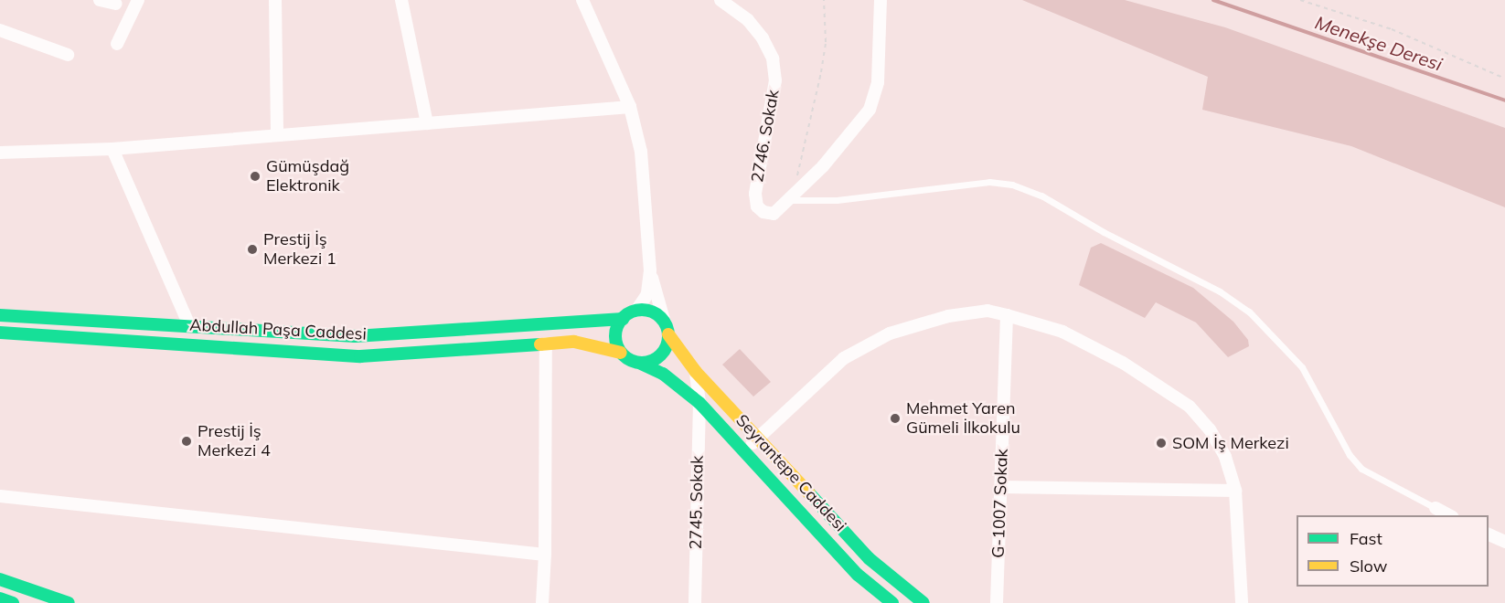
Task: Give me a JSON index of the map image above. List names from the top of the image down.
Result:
{
  "streets": {
    "main road": ["Abdullah Paşa Caddesi", "Seyrantepe Caddesi"],
    "street": ["2746. Sokak", "2745. Sokak", "G-1007 Sokak"]
  },
  "crossings": [
    ["Abdullah Paşa Caddesi", "Seyrantepe Caddesi"],
    ["Seyrantepe Caddesi", "2745. Sokak"]
  ],
  "water": ["Menekşe Deresi"],
  "places": [
    "Gümüşdağ Elektronik",
    "Prestij İş Merkezi 1",
    "Mehmet Yaren Gümeli İlkokulu",
    "Prestij İş Merkezi 4",
    "SOM İş Merkezi"
  ],
  "legend": ["Fast", "Slow"]
}
